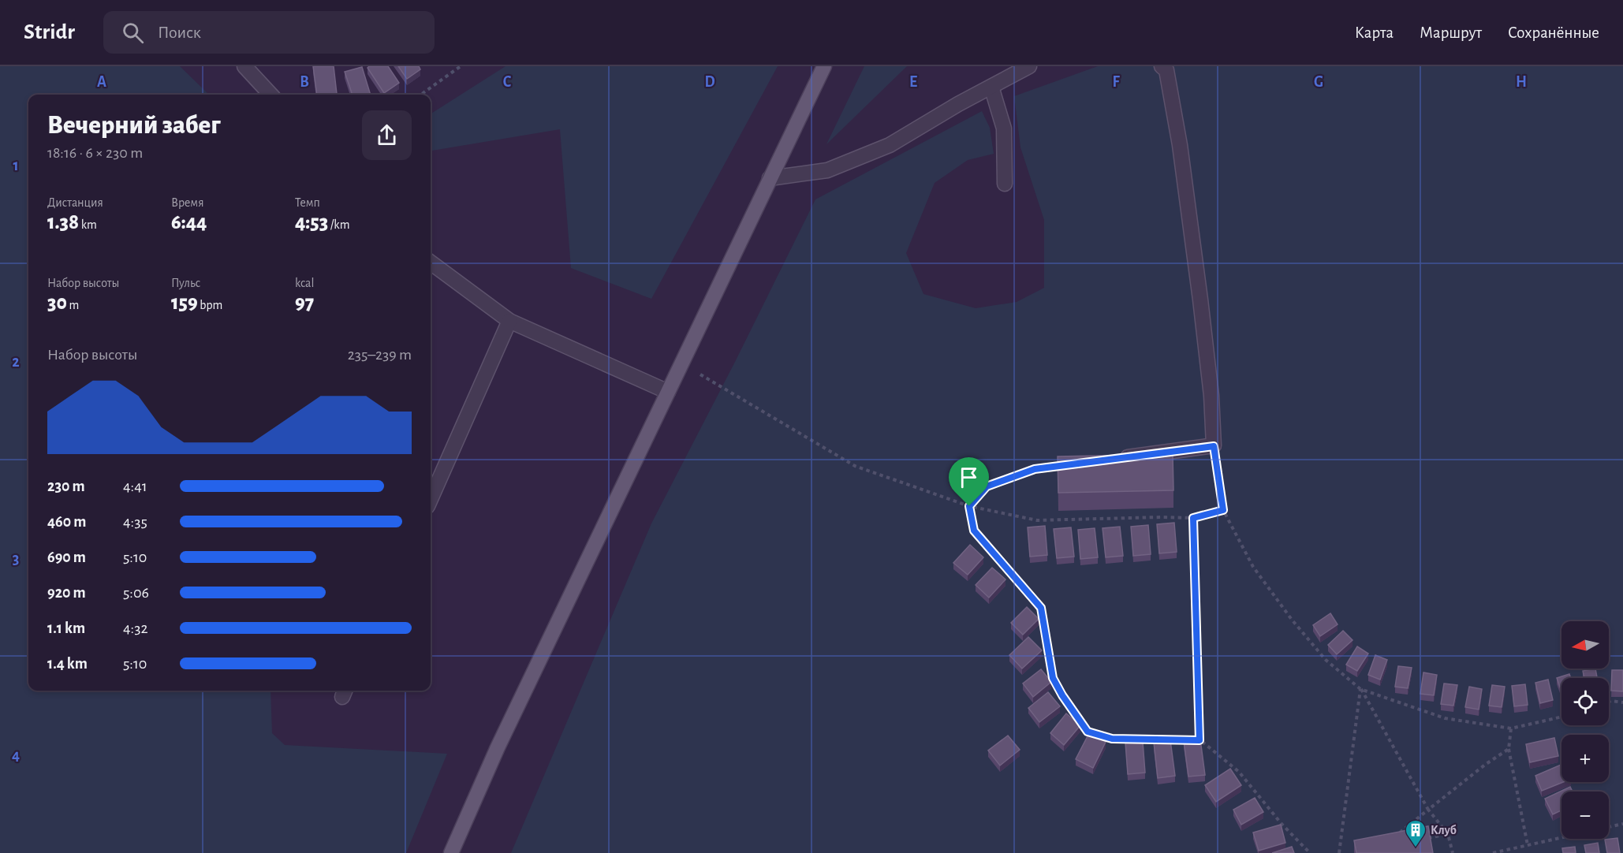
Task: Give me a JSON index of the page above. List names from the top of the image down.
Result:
{
  "places": {
    "building": ["Клуб"]
  },
  "north": "left",
  "page": {
    "header": "Stridr",
    "search": "Поиск",
    "nav": ["Карта", "Маршрут", "Сохранённые"],
    "heading": ["Вечерний забег", "18:16 · 6 × 230 m"],
    "stats": [
      ["Дистанция", "1.38 km"],
      ["Время", "6:44"],
      ["Темп", "4:53 /km"],
      ["Набор высоты", "30 m"],
      ["Пульс", "159 bpm"],
      ["kcal", "97"]
    ],
    "chart": ["Набор высоты", "235–239 m"],
    "list": [
      {
        "name": "230 m",
        "note": "4:41"
      },
      {
        "name": "460 m",
        "note": "4:35"
      },
      {
        "name": "690 m",
        "note": "5:10"
      },
      {
        "name": "920 m",
        "note": "5:06"
      },
      {
        "name": "1.1 km",
        "note": "4:32"
      },
      {
        "name": "1.4 km",
        "note": "5:10"
      }
    ],
    "map_buttons": ["+", "−"]
  },
  "grid": {
    "columns": [
      "A",
      "B",
      "C",
      "D",
      "E",
      "F",
      "G",
      "H"
    ],
    "rows": [
      "1",
      "2",
      "3",
      "4"
    ]
  }
}
